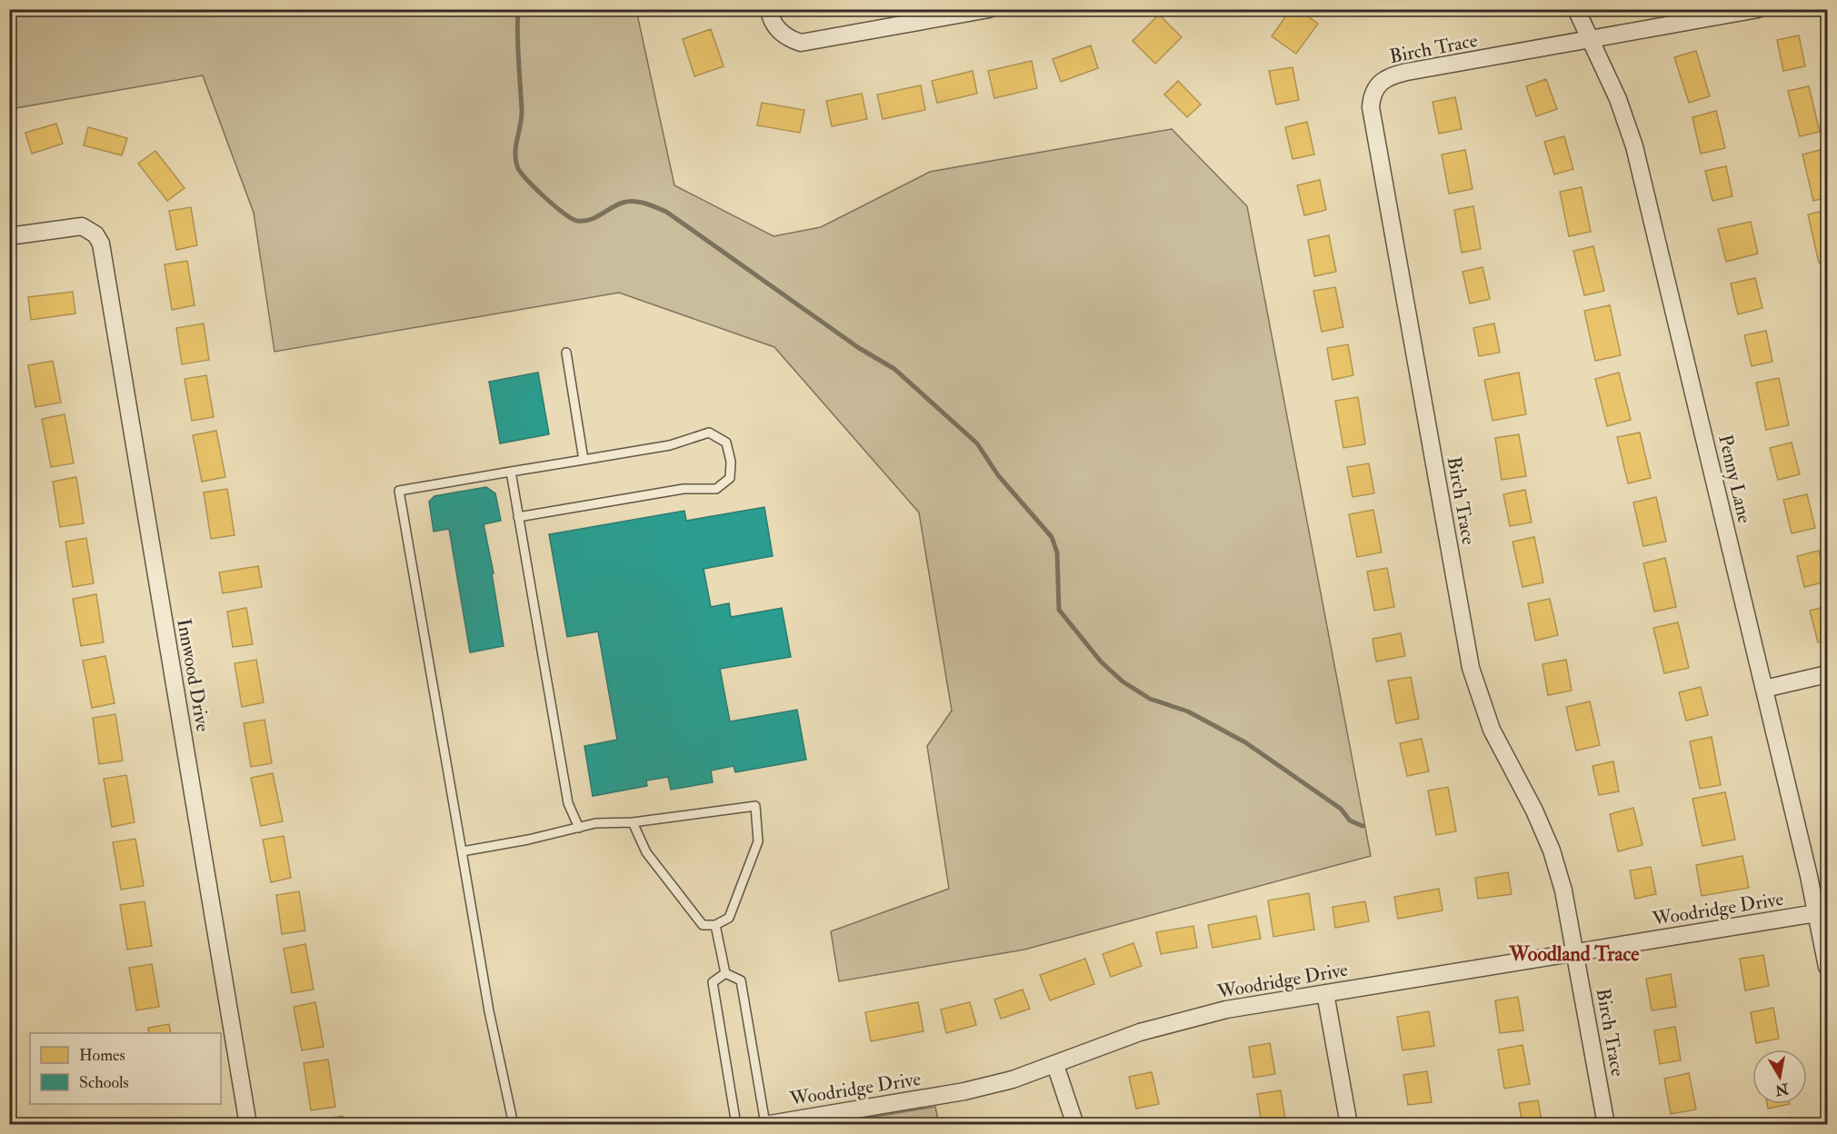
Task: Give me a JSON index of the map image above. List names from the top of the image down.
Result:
{
  "streets": {
    "street": [
      "Birch Trace",
      "Penny Lane",
      "Innwood Drive",
      "Woodridge Drive"
    ]
  },
  "crossings": [
    ["Birch Trace", "Penny Lane"],
    ["Birch Trace", "Woodridge Drive"],
    ["Penny Lane", "Woodridge Drive"]
  ],
  "districts": ["Woodland Trace"],
  "legend": ["Homes", "Schools"],
  "north": "bottom"
}
